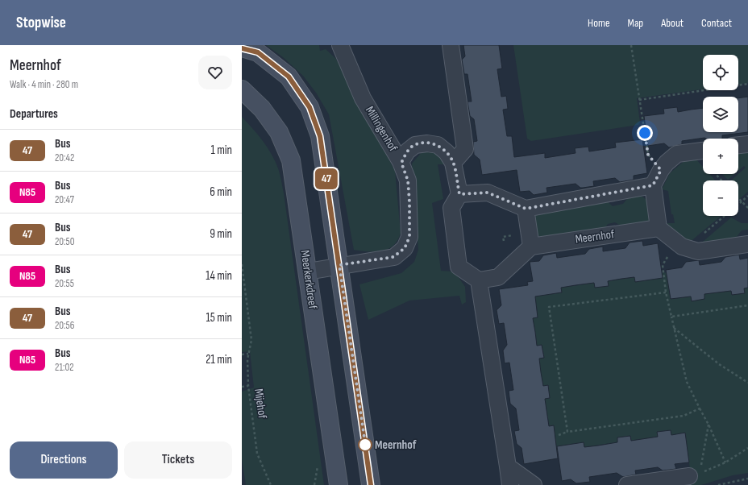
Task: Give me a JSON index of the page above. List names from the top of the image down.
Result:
{
  "streets": {
    "main road": ["Meerkerkdreef"],
    "street": ["Millingenhof", "Meernhof"],
    "path": ["Mijehof"]
  },
  "crossings": [
    ["Millingenhof", "Meerkerkdreef"]
  ],
  "places": ["Meernhof"],
  "lines": ["bus line 47"],
  "page": {
    "header": "Stopwise",
    "nav": [
      "Home",
      "Map",
      "About",
      "Contact"
    ],
    "heading": [
      ["Meernhof", "Walk · 4 min · 280 m"],
      "Departures"
    ],
    "on_map": "47",
    "map_buttons": ["+", "−"],
    "list": [
      {
        "mark": "47",
        "name": "Bus",
        "note": "20:42",
        "value": "1 min"
      },
      {
        "mark": "N85",
        "name": "Bus",
        "note": "20:47",
        "value": "6 min"
      },
      {
        "mark": "47",
        "name": "Bus",
        "note": "20:50",
        "value": "9 min"
      },
      {
        "mark": "N85",
        "name": "Bus",
        "note": "20:55",
        "value": "14 min"
      },
      {
        "mark": "47",
        "name": "Bus",
        "note": "20:56",
        "value": "15 min"
      },
      {
        "mark": "N85",
        "name": "Bus",
        "note": "21:02",
        "value": "21 min"
      }
    ],
    "buttons": ["Directions", "Tickets"]
  }
}
